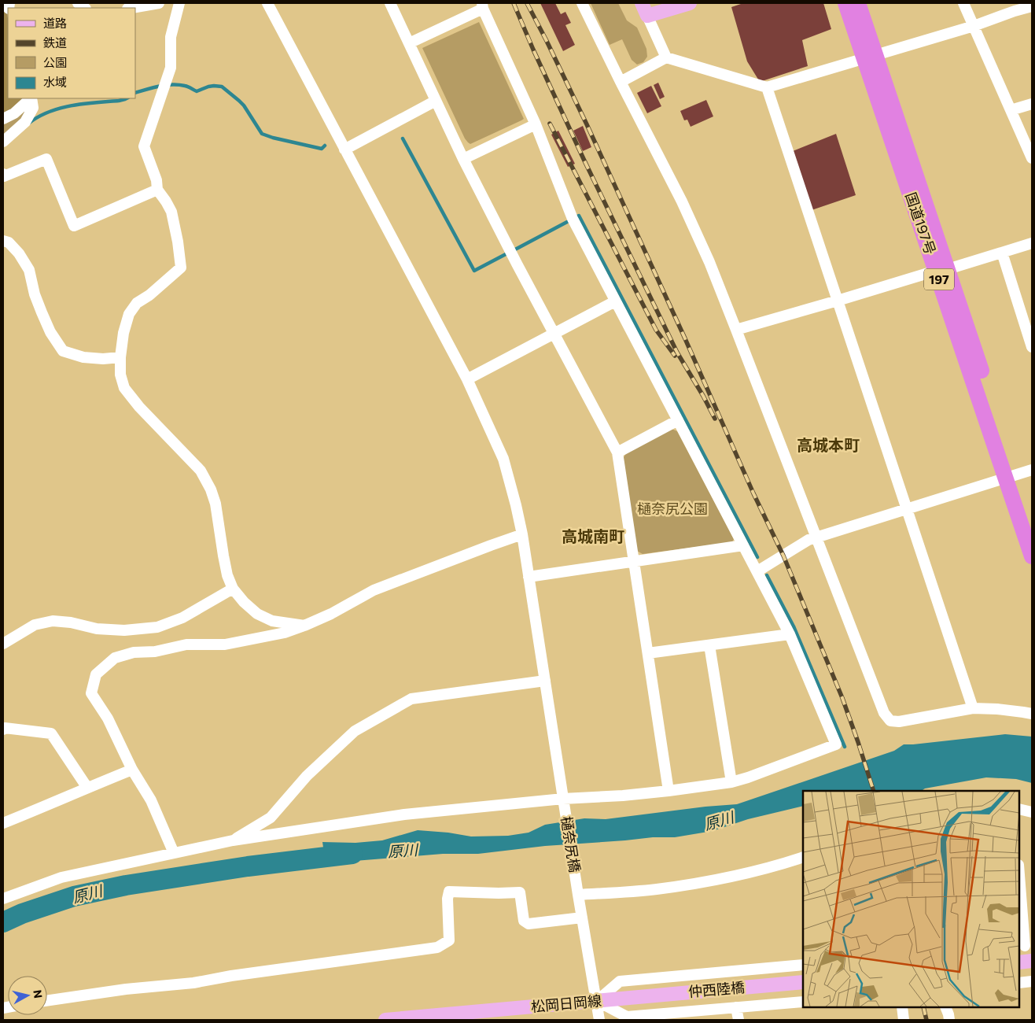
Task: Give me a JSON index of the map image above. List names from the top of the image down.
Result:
{
  "streets": {
    "highway": ["国道197号", "197"],
    "main road": ["仲西陸橋", "松岡日岡線"],
    "street": ["樋奈尻橋"]
  },
  "crossings": [
    ["樋奈尻橋", "松岡日岡線"],
    ["仲西陸橋", "松岡日岡線"]
  ],
  "districts": ["高城本町", "高城南町"],
  "water": ["原川"],
  "parks": ["樋奈尻公園"],
  "legend": [
    "道路",
    "鉄道",
    "公園",
    "水域"
  ],
  "north": "right"
}
